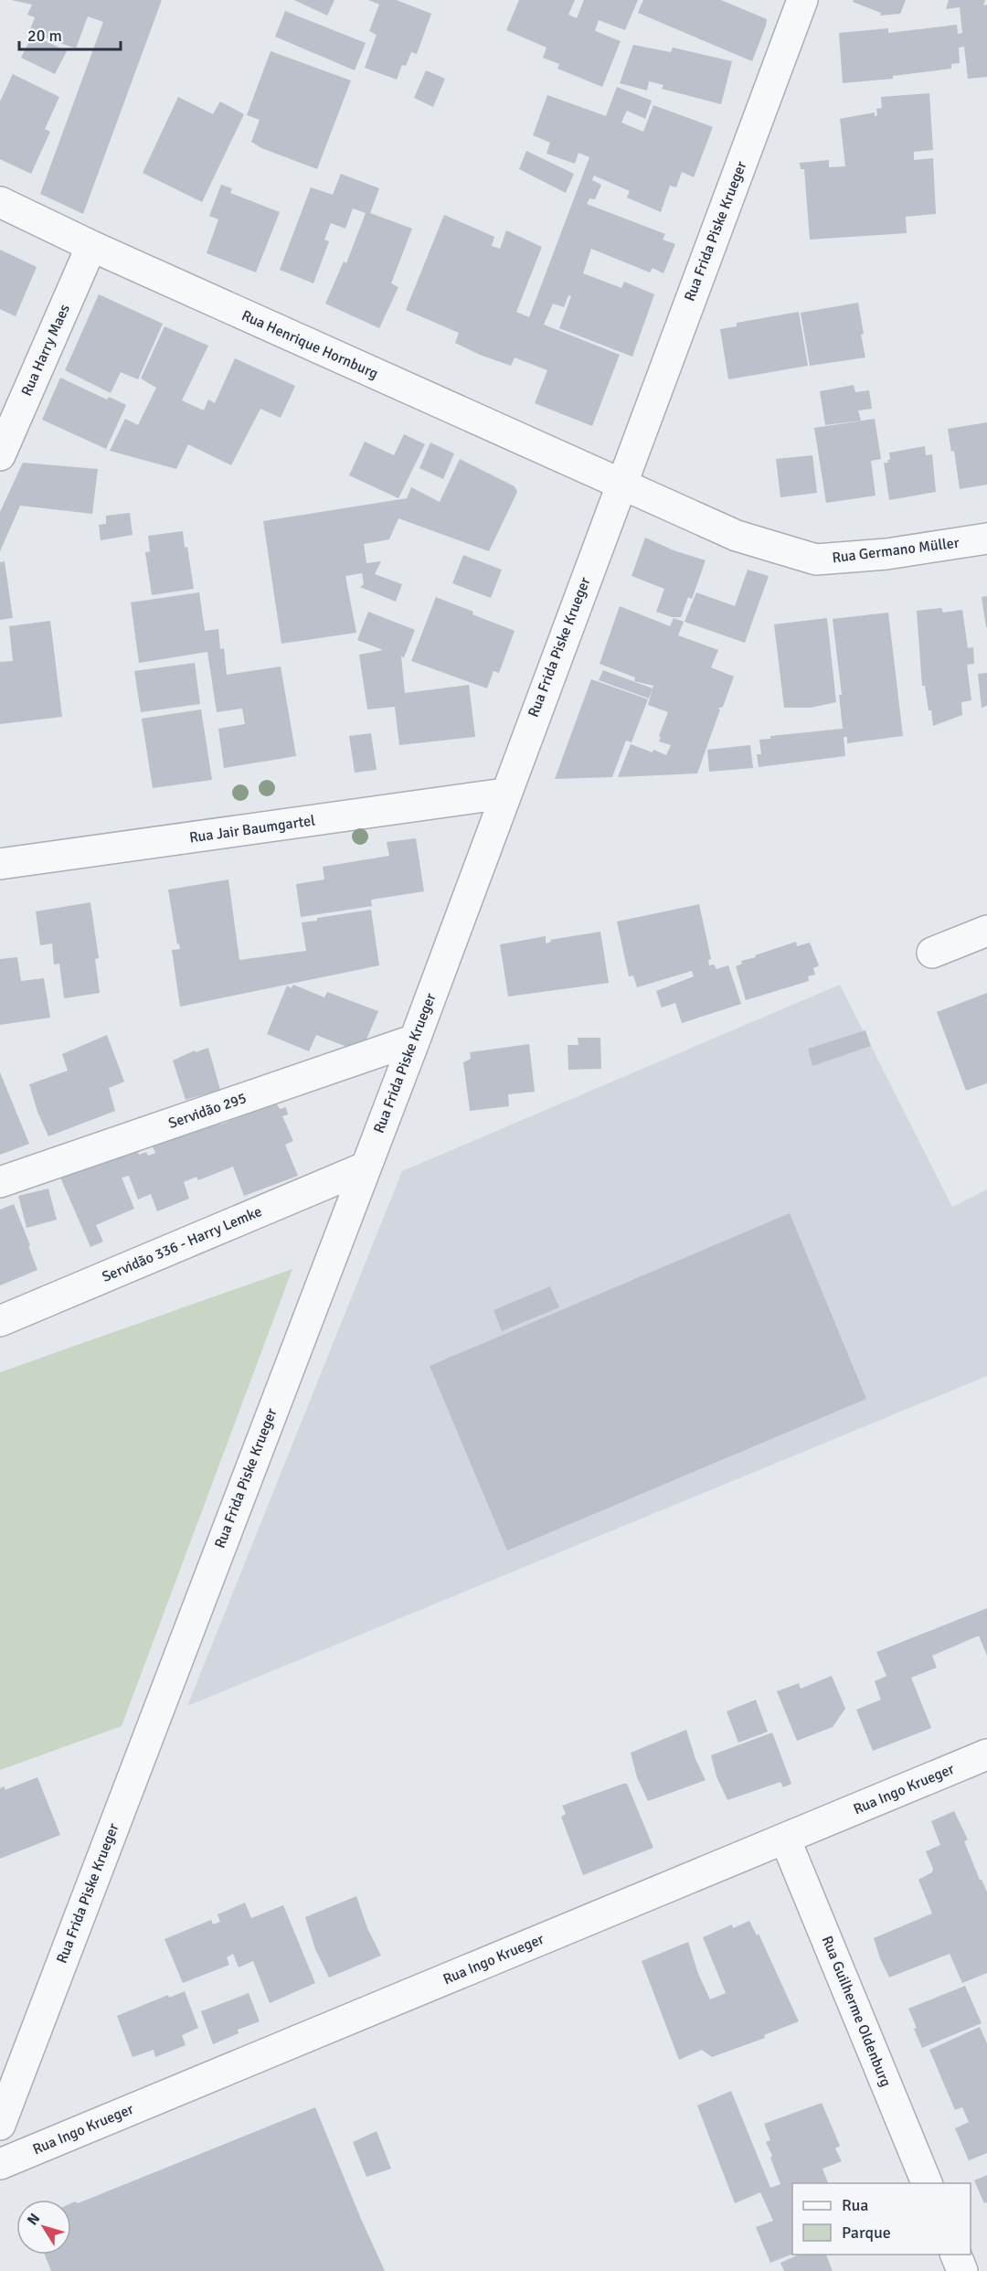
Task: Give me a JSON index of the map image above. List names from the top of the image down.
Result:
{
  "streets": {
    "street": [
      "Rua Frida Piske Krueger",
      "Rua Henrique Hornburg",
      "Rua Harry Maes",
      "Rua Germano Müller",
      "Rua Jair Baumgartel",
      "Servidão 295",
      "Servidão 336 - Harry Lemke",
      "Rua Ingo Krueger",
      "Rua Guilherme Oldenburg"
    ]
  },
  "crossings": [
    ["Rua Frida Piske Krueger", "Rua Henrique Hornburg"],
    ["Rua Frida Piske Krueger", "Rua Germano Müller"],
    ["Rua Frida Piske Krueger", "Rua Jair Baumgartel"],
    ["Rua Frida Piske Krueger", "Servidão 295"],
    ["Rua Frida Piske Krueger", "Servidão 336 - Harry Lemke"],
    ["Rua Henrique Hornburg", "Rua Harry Maes"],
    ["Rua Henrique Hornburg", "Rua Germano Müller"],
    ["Rua Ingo Krueger", "Rua Guilherme Oldenburg"]
  ],
  "legend": ["Rua", "Parque"],
  "scale_bar": "20 m",
  "north": "top left"
}
